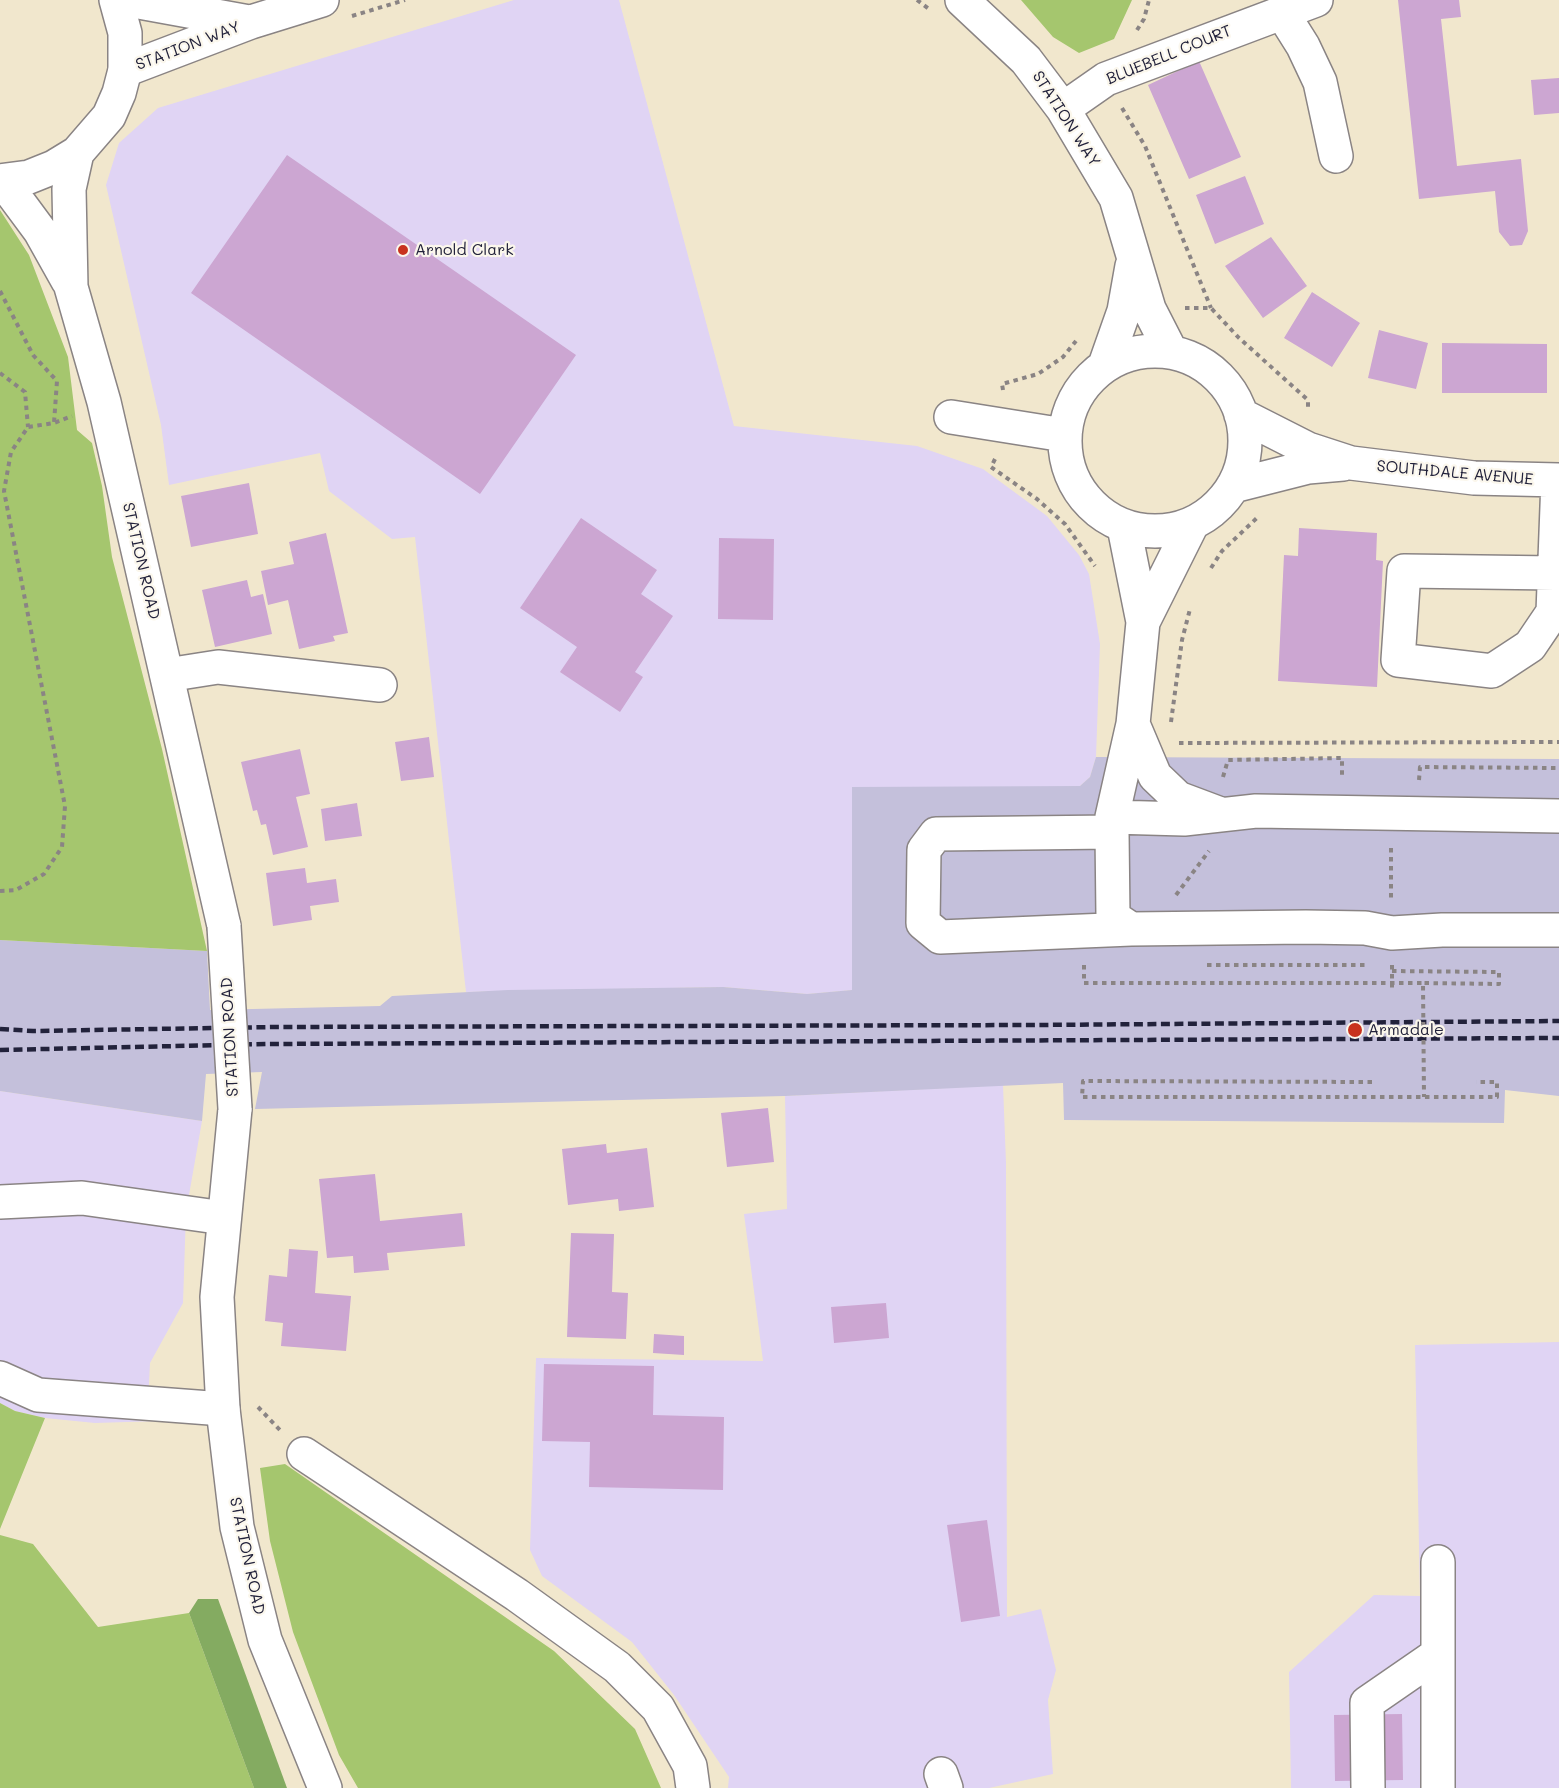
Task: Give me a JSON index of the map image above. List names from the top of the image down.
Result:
{
  "streets": {
    "street": [
      "STATION WAY",
      "BLUEBELL COURT",
      "SOUTHDALE AVENUE",
      "STATION ROAD"
    ]
  },
  "crossings": [
    ["STATION WAY", "BLUEBELL COURT"],
    ["STATION WAY", "SOUTHDALE AVENUE"]
  ],
  "places": ["Arnold Clark", "Armadale"]
}
